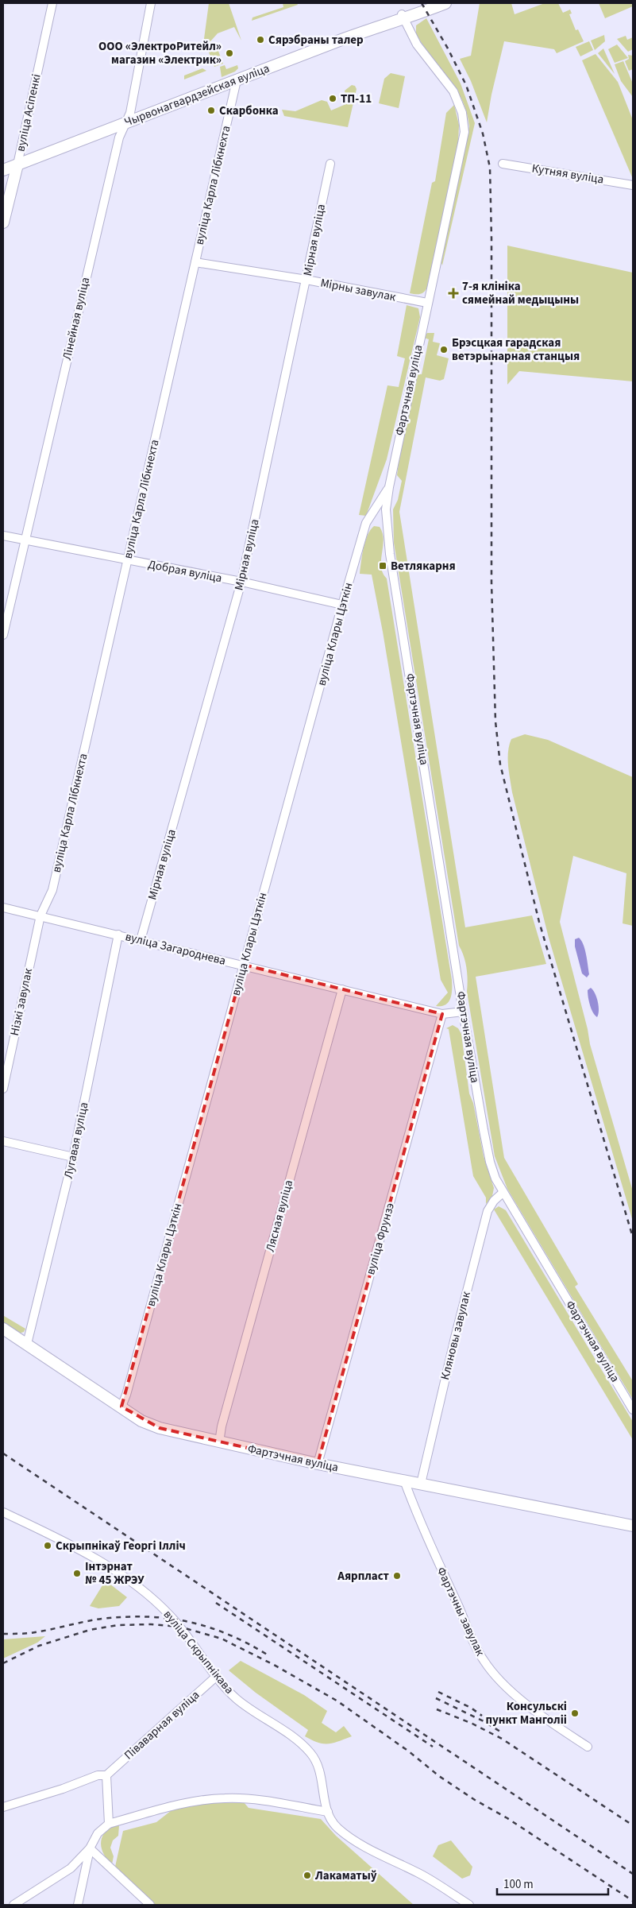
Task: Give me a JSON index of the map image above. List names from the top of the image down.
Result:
{
  "streets": {
    "main road": ["Чырвонагвардзейская вуліца", "вуліца Асіпенкі", "Фартэчная вуліца"],
    "street": [
      "Кутняя вуліца",
      "вуліца Карла Лібкнехта",
      "Мірная вуліца",
      "Мірны завулак",
      "Лінейная вуліца",
      "Добрая вуліца",
      "вуліца Клары Цэткін",
      "вуліца Загароднева",
      "Нізкі завулак",
      "Лугавая вуліца",
      "Лясная вуліца",
      "вуліца Фрунзэ",
      "Кляновы завулак",
      "Фартэчны завулак",
      "вуліца Скрыпнікава",
      "Піваварная вуліца"
    ]
  },
  "crossings": [
    ["Чырвонагвардзейская вуліца", "вуліца Асіпенкі"],
    ["Чырвонагвардзейская вуліца", "вуліца Карла Лібкнехта"],
    ["Чырвонагвардзейская вуліца", "Лінейная вуліца"],
    ["Чырвонагвардзейская вуліца", "Фартэчная вуліца"],
    ["вуліца Карла Лібкнехта", "Мірны завулак"],
    ["вуліца Карла Лібкнехта", "Добрая вуліца"],
    ["вуліца Карла Лібкнехта", "вуліца Загароднева"],
    ["вуліца Карла Лібкнехта", "Нізкі завулак"],
    ["Мірная вуліца", "Мірны завулак"],
    ["Мірная вуліца", "Добрая вуліца"],
    ["Мірная вуліца", "вуліца Загароднева"],
    ["Мірны завулак", "Фартэчная вуліца"],
    ["Лінейная вуліца", "Добрая вуліца"],
    ["Фартэчная вуліца", "вуліца Клары Цэткін"],
    ["Фартэчная вуліца", "вуліца Загароднева"],
    ["Фартэчная вуліца", "Лугавая вуліца"],
    ["Фартэчная вуліца", "Лясная вуліца"],
    ["Фартэчная вуліца", "вуліца Фрунзэ"],
    ["Фартэчная вуліца", "Кляновы завулак"],
    ["Фартэчная вуліца", "Фартэчны завулак"],
    ["Добрая вуліца", "вуліца Клары Цэткін"],
    ["вуліца Клары Цэткін", "вуліца Загароднева"],
    ["вуліца Загароднева", "Нізкі завулак"],
    ["вуліца Загароднева", "Лугавая вуліца"],
    ["вуліца Загароднева", "Лясная вуліца"],
    ["вуліца Загароднева", "вуліца Фрунзэ"],
    ["вуліца Скрыпнікава", "Піваварная вуліца"]
  ],
  "places": {
    "other": [
      "Сярэбраны талер",
      "ООО «ЭлектроРитейл» магазин «Электрик»",
      "ТП-11",
      "Скарбонка",
      "Брэсцкая гарадская ветэрынарная станцыя",
      "Скрыпнікаў Георгі Ілліч",
      "Інтэрнат № 45 ЖРЭУ",
      "Аярпласт",
      "Консульскі пункт Манголіі",
      "Лакаматыў"
    ],
    "health": ["7-я клініка сямейнай медыцыны"],
    "transit": ["Ветлякарня"]
  },
  "scale_bar": "100 m"
}
